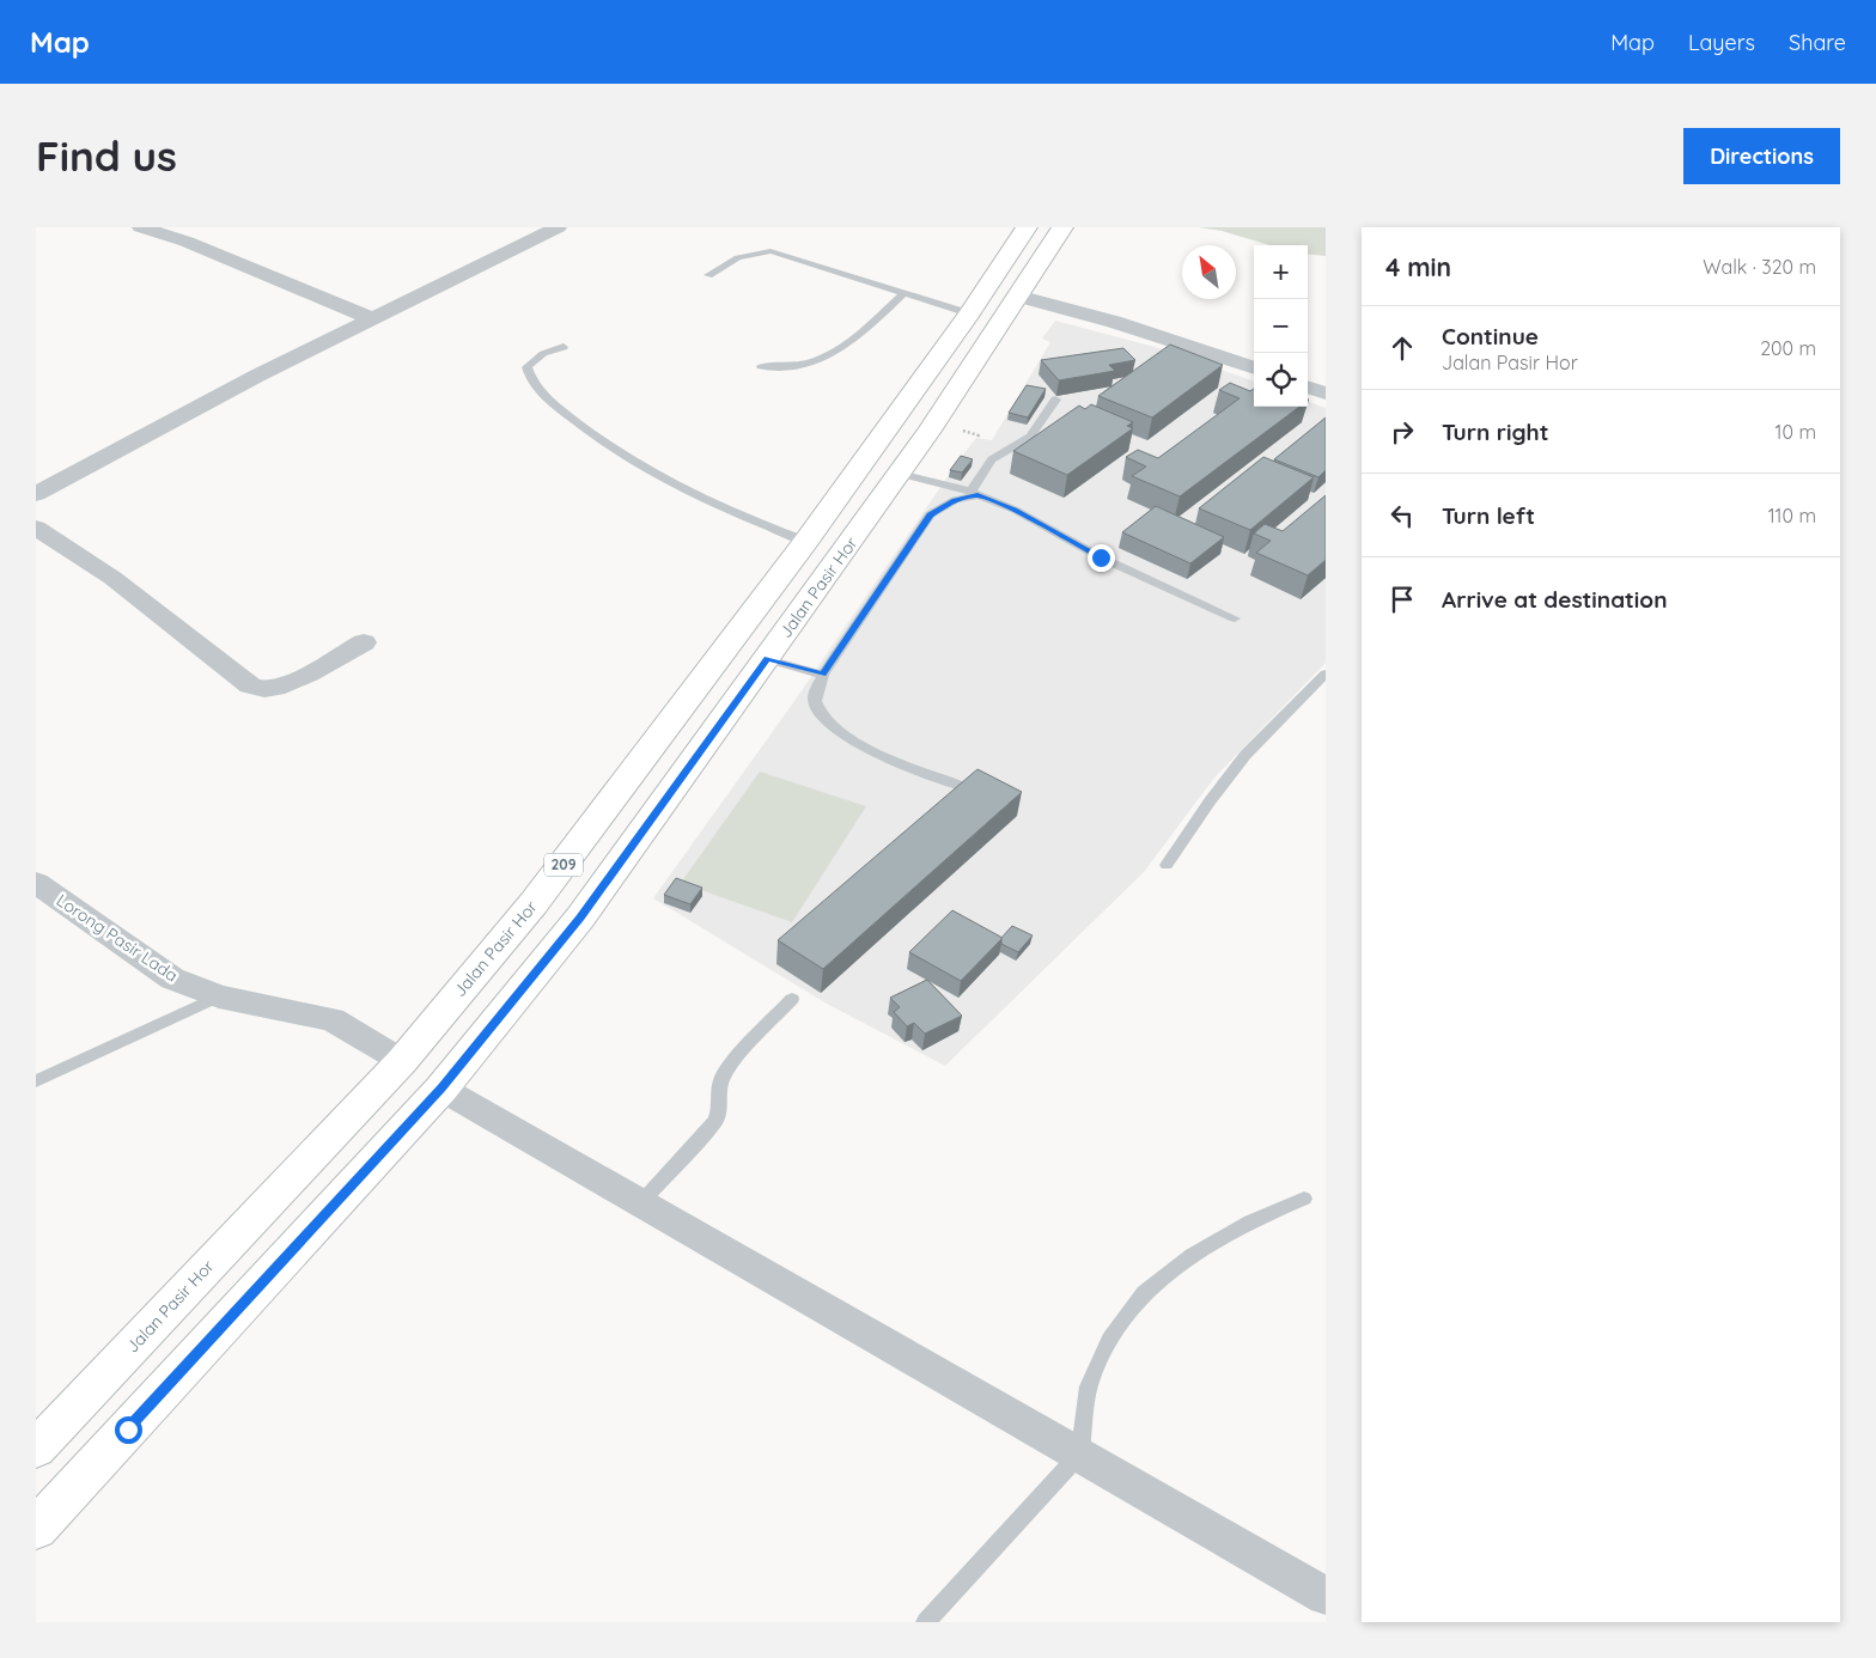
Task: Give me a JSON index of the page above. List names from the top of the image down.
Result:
{
  "streets": {
    "main road": ["Jalan Pasir Hor", "209"],
    "street": ["Lorong Pasir Lada"]
  },
  "crossings": [
    ["Jalan Pasir Hor", "Lorong Pasir Lada"]
  ],
  "north": "top left",
  "page": {
    "header": "Map",
    "nav": ["Map", "Layers", "Share"],
    "buttons": "Directions",
    "title": "Find us",
    "heading": ["4 min", "Walk · 320 m"],
    "map_buttons": ["+", "−"],
    "list": [
      ["Continue", "Jalan Pasir Hor", "200 m"],
      ["Turn right", "10 m"],
      ["Turn left", "110 m"],
      "Arrive at destination"
    ]
  }
}
